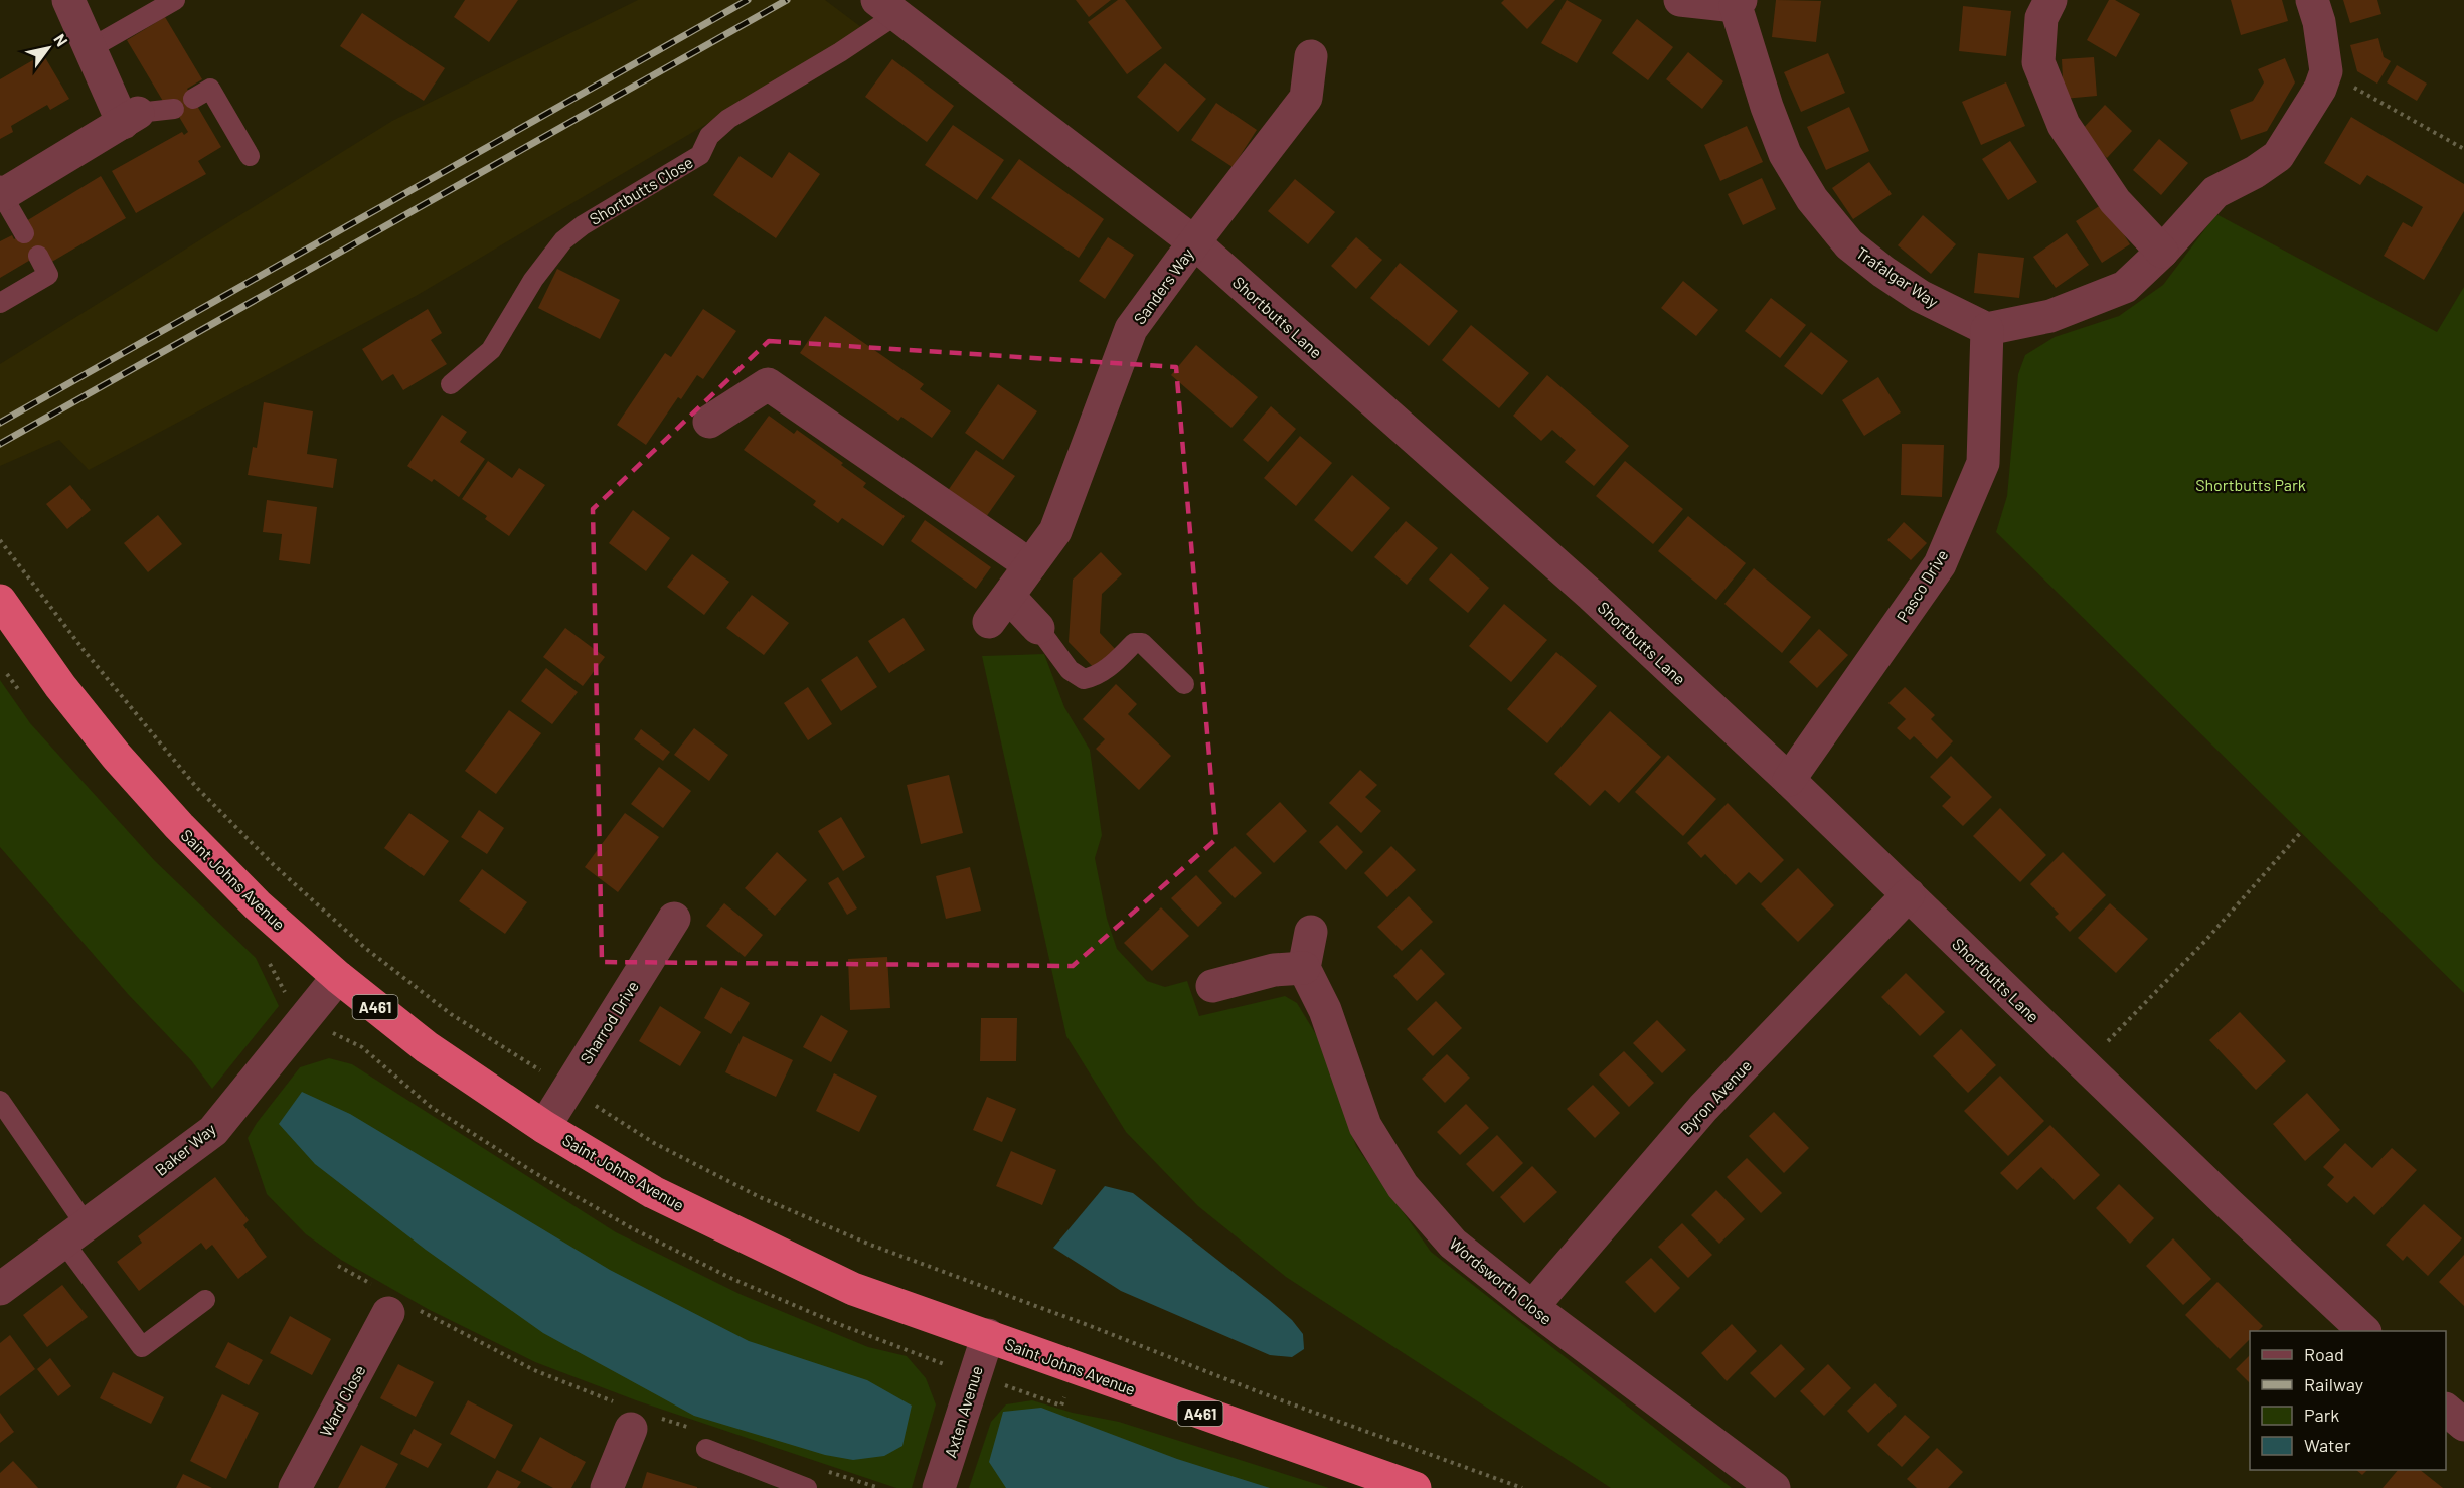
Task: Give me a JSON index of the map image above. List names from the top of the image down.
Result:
{
  "streets": {
    "highway": ["Saint Johns Avenue", "A461"],
    "street": [
      "Trafalgar Way",
      "Sanders Way",
      "Shortbutts Lane",
      "Pasco Drive",
      "Sharrod Drive",
      "Byron Avenue",
      "Baker Way",
      "Wordsworth Close",
      "Ward Close",
      "Axten Avenue"
    ],
    "lane": ["Shortbutts Close"]
  },
  "crossings": [
    ["Shortbutts Close", "Shortbutts Lane"],
    ["Trafalgar Way", "Pasco Drive"],
    ["Sanders Way", "Shortbutts Lane"],
    ["Shortbutts Lane", "Pasco Drive"],
    ["Shortbutts Lane", "Byron Avenue"],
    ["Saint Johns Avenue", "Sharrod Drive"],
    ["Saint Johns Avenue", "Baker Way"],
    ["Saint Johns Avenue", "Axten Avenue"],
    ["Byron Avenue", "Wordsworth Close"]
  ],
  "parks": ["Shortbutts Park"],
  "legend": [
    "Road",
    "Railway",
    "Park",
    "Water"
  ],
  "north": "top right"
}
